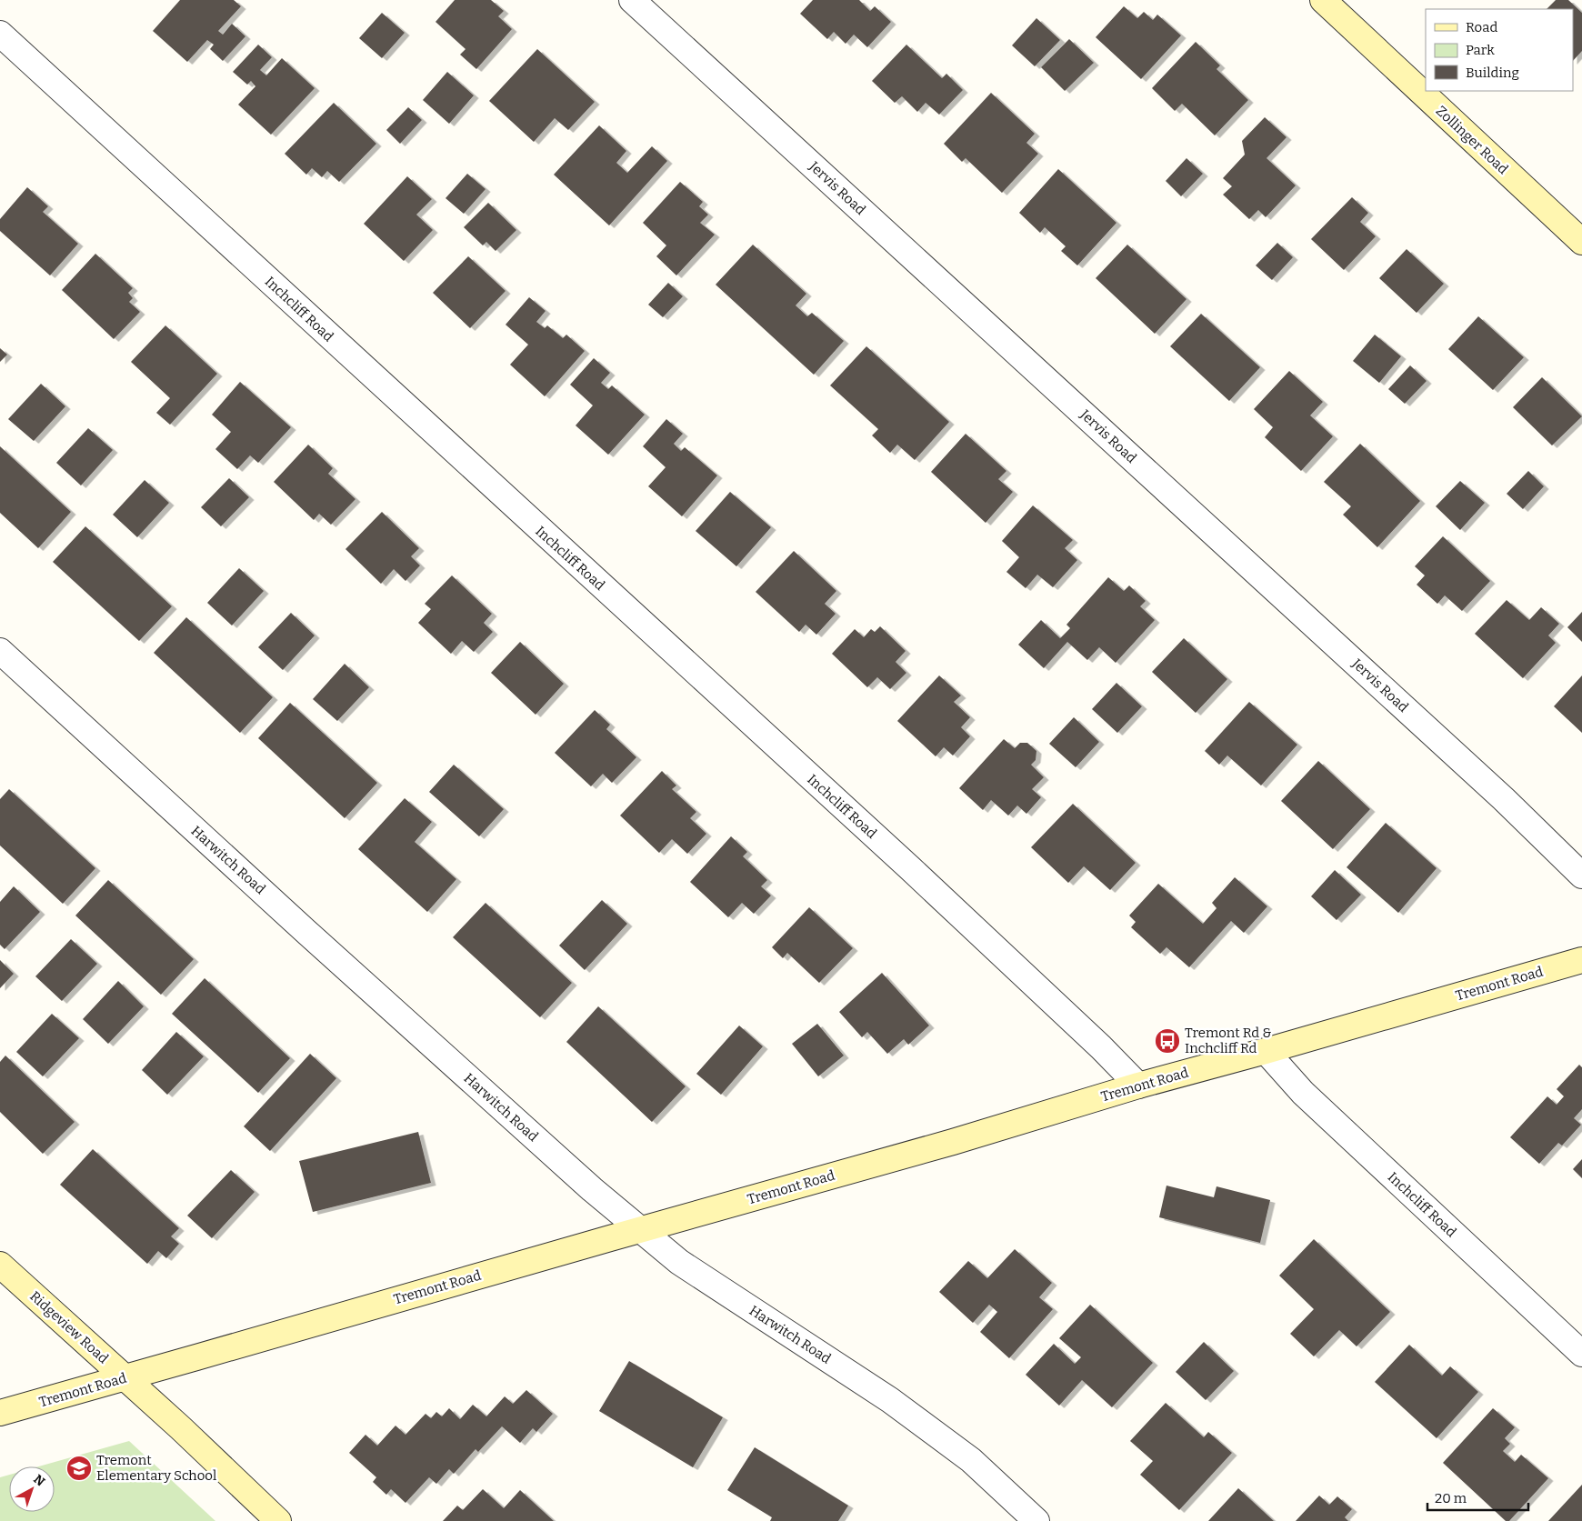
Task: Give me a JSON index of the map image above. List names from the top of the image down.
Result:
{
  "streets": {
    "main road": ["Zollinger Road", "Tremont Road", "Ridgeview Road"],
    "street": ["Jervis Road", "Inchcliff Road", "Harwitch Road"]
  },
  "crossings": [
    ["Inchcliff Road", "Tremont Road"],
    ["Harwitch Road", "Tremont Road"],
    ["Tremont Road", "Ridgeview Road"]
  ],
  "places": {
    "bus stop": ["Tremont Rd & Inchcliff Rd"],
    "school or university": ["Tremont Elementary School"]
  },
  "legend": ["Road", "Park", "Building"],
  "scale_bar": "20 m",
  "north": "top right"
}
